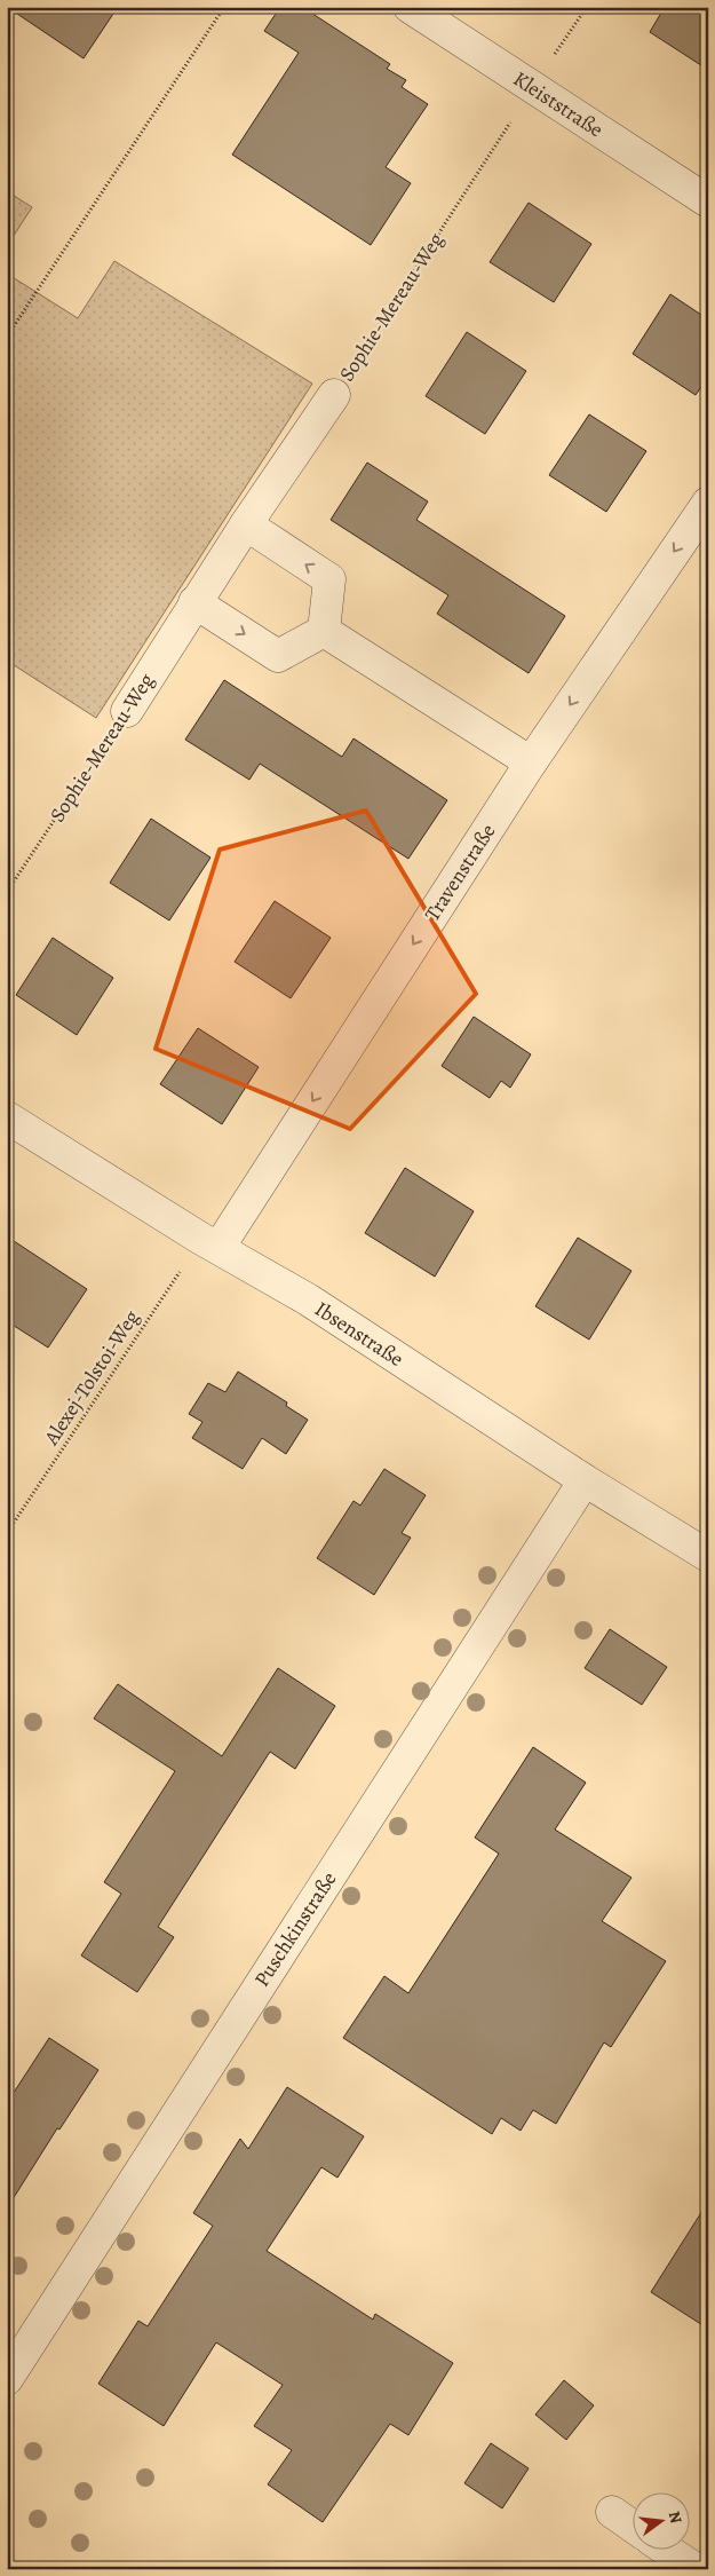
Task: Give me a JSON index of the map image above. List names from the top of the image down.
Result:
{
  "streets": {
    "street": [
      "Kleiststraße",
      "Sophie-Mereau-Weg",
      "Travenstraße",
      "Ibsenstraße",
      "Puschkinstraße"
    ],
    "path": ["Alexej-Tolstoi-Weg"]
  },
  "crossings": [
    ["Kleiststraße", "Sophie-Mereau-Weg"],
    ["Travenstraße", "Ibsenstraße"],
    ["Travenstraße", "Alexej-Tolstoi-Weg"],
    ["Ibsenstraße", "Alexej-Tolstoi-Weg"],
    ["Ibsenstraße", "Puschkinstraße"]
  ],
  "one_way": ["Travenstraße"],
  "north": "right"
}
